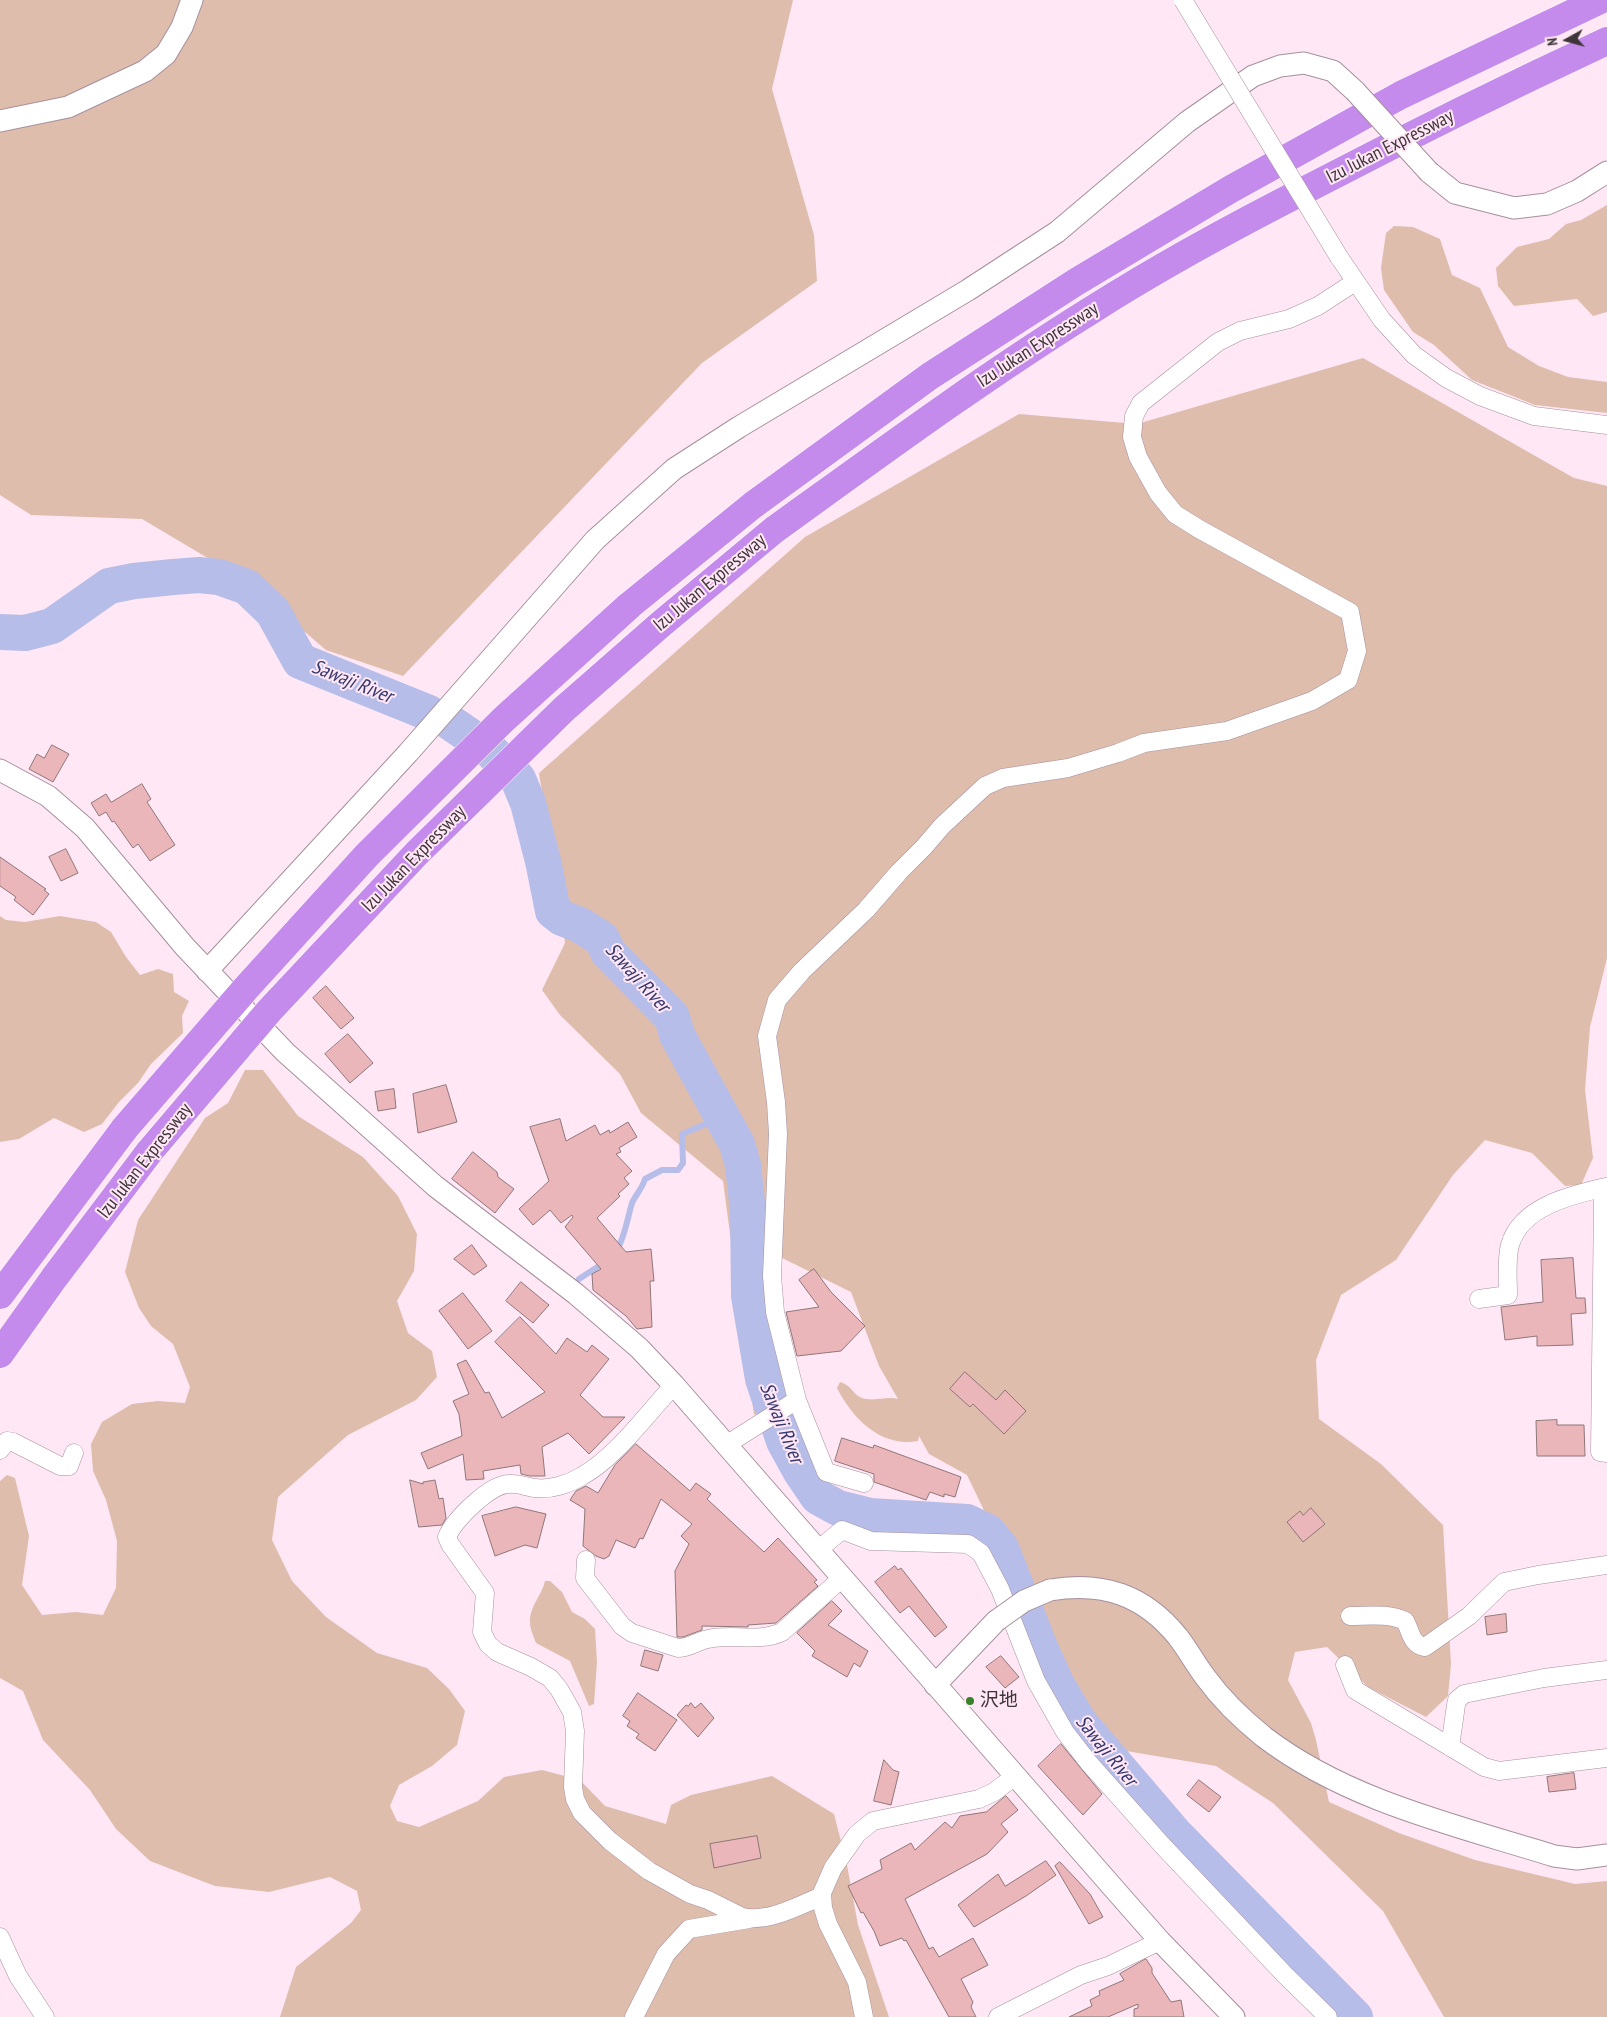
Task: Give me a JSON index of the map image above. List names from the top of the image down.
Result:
{
  "streets": {
    "highway": ["Izu Jukan Expressway"]
  },
  "water": ["Sawaji River"],
  "places": ["沢地"],
  "north": "left"
}
